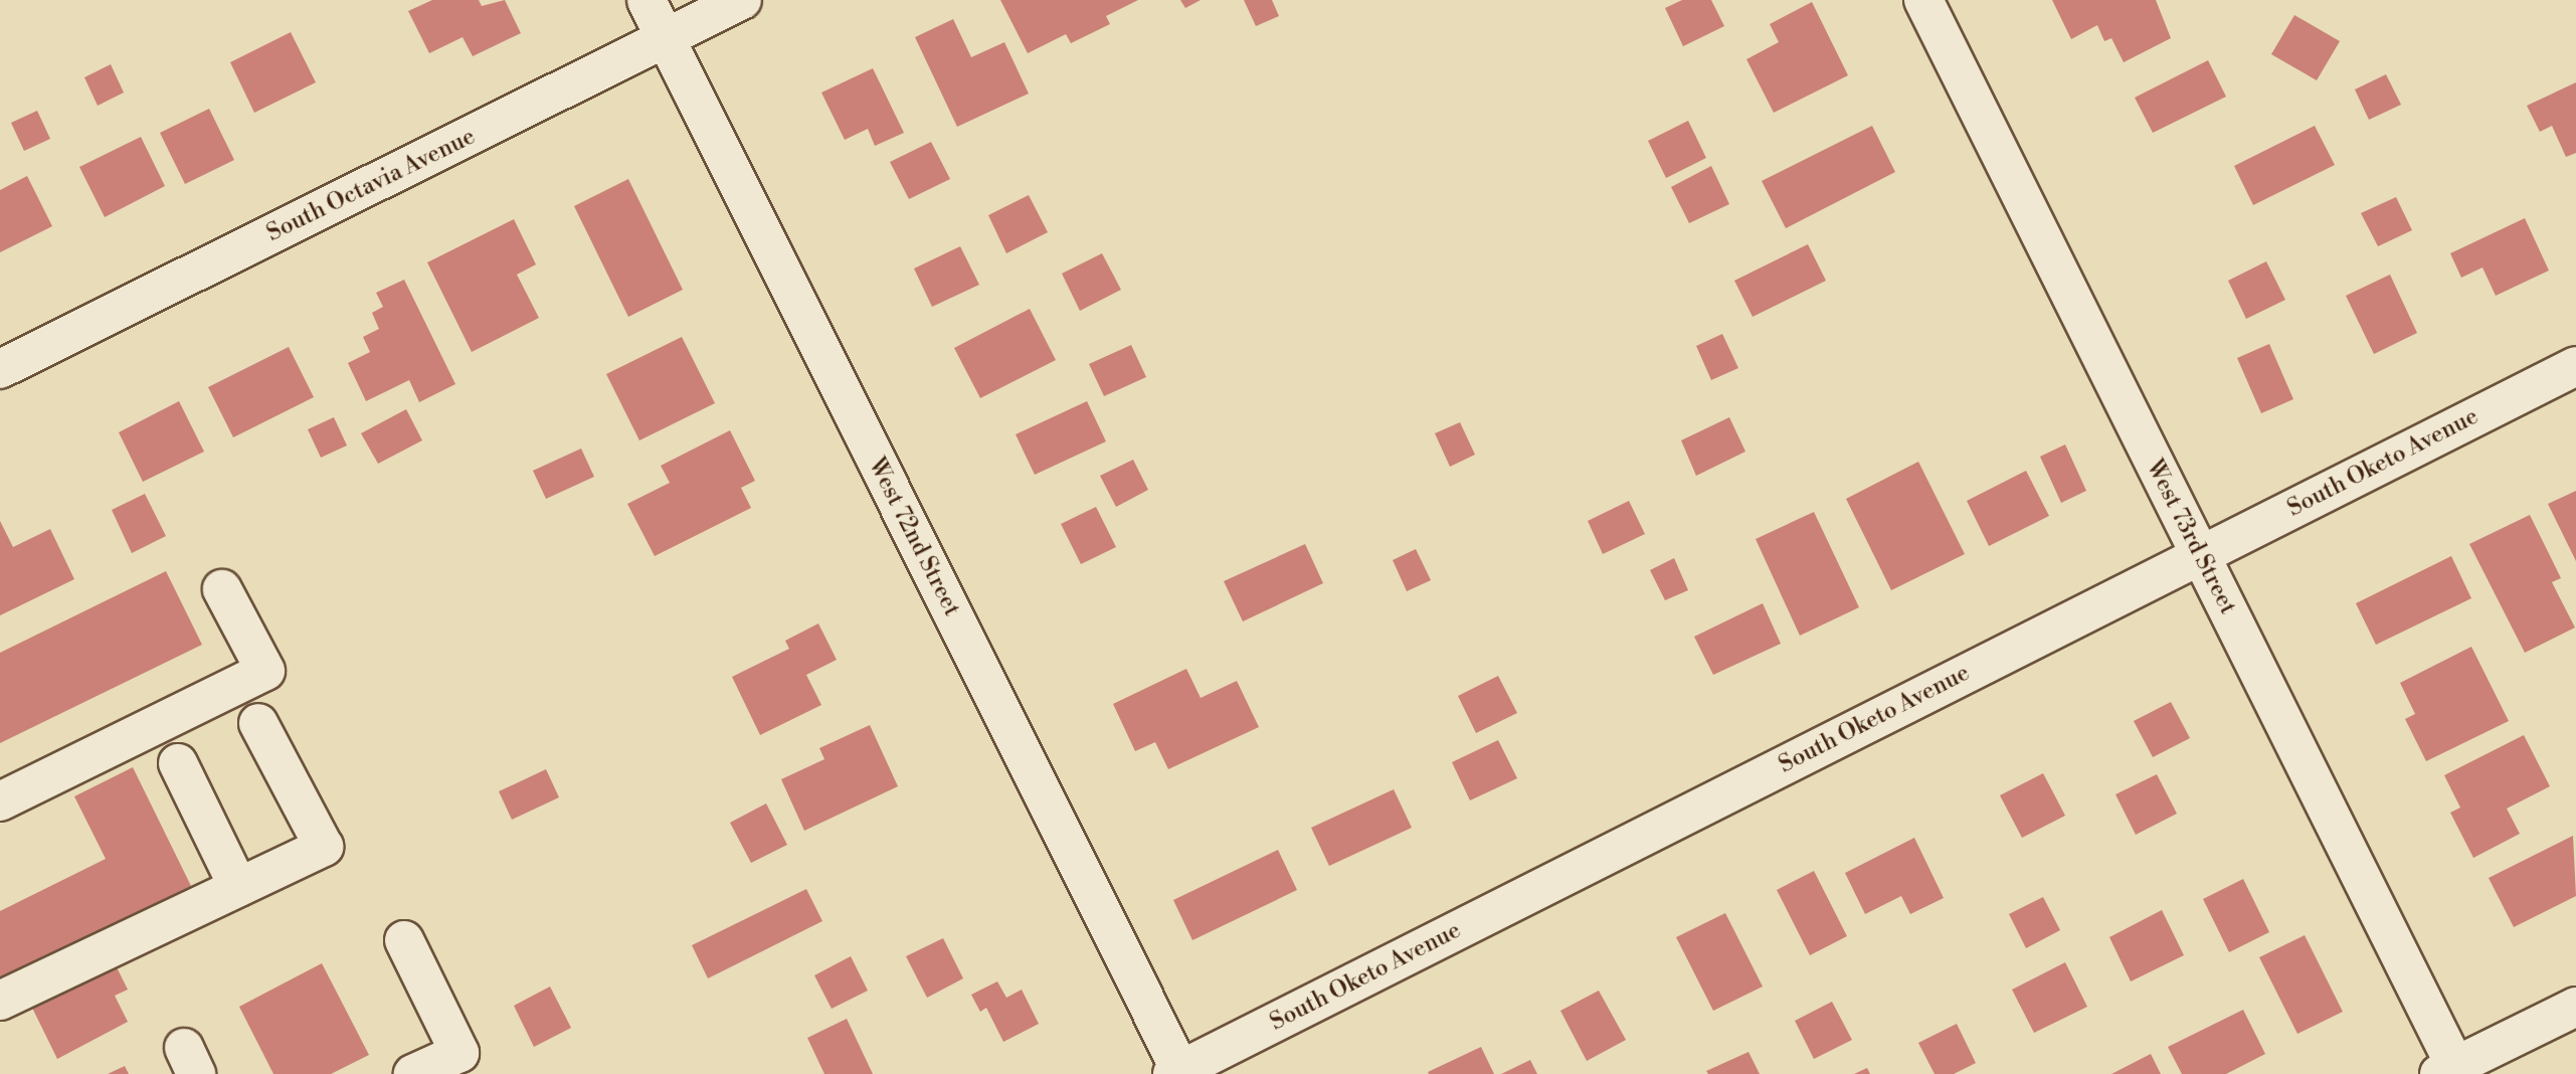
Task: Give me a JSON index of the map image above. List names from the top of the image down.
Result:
{
  "streets": {
    "street": [
      "South Octavia Avenue",
      "South Oketo Avenue",
      "West 72nd Street",
      "West 73rd Street"
    ]
  },
  "crossings": [
    ["South Octavia Avenue", "West 72nd Street"],
    ["South Oketo Avenue", "West 72nd Street"],
    ["South Oketo Avenue", "West 73rd Street"]
  ]
}
